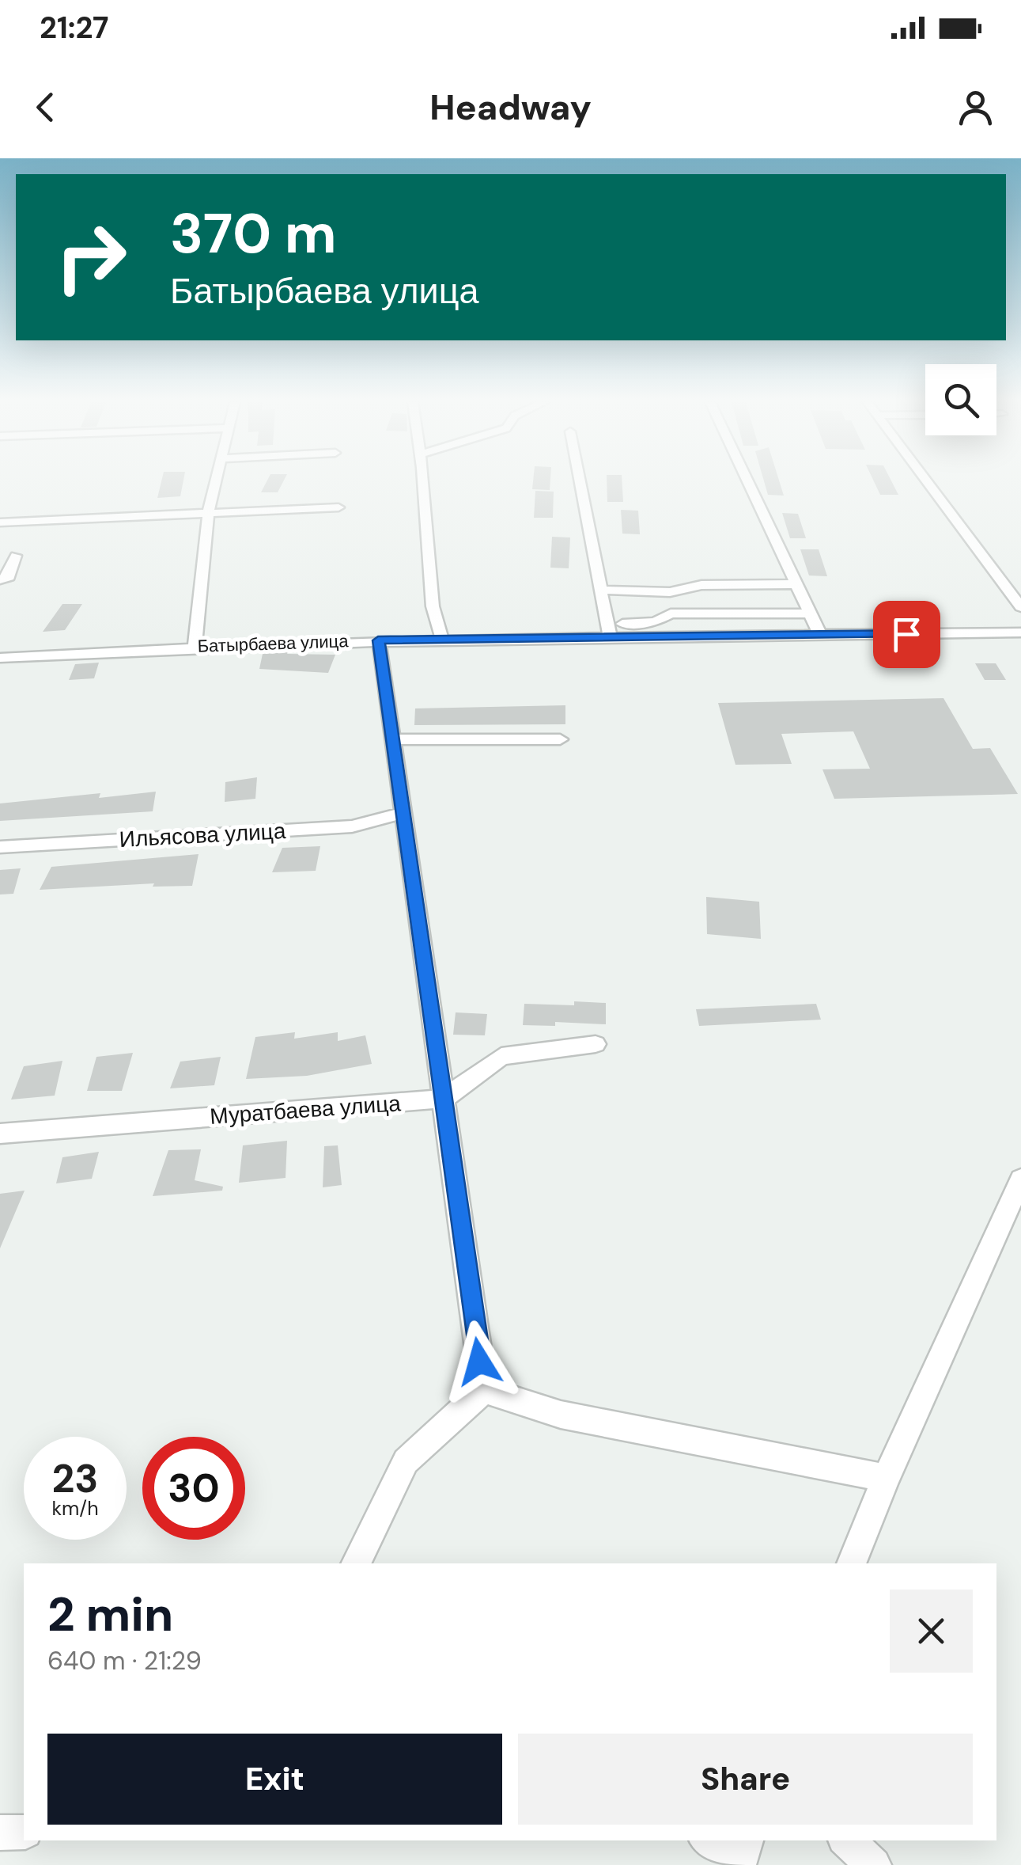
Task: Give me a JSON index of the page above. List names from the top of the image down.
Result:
{
  "streets": {
    "street": ["Батырбаева улица", "Ильясова улица", "Муратбаева улица"]
  },
  "page": {
    "status": "21:27",
    "header": "Headway",
    "turn": ["370 m", "Батырбаева улица"],
    "speed": "23 km/h",
    "limit": "30",
    "heading": ["2 min", "640 m · 21:29"],
    "buttons": ["Exit", "Share"]
  }
}
